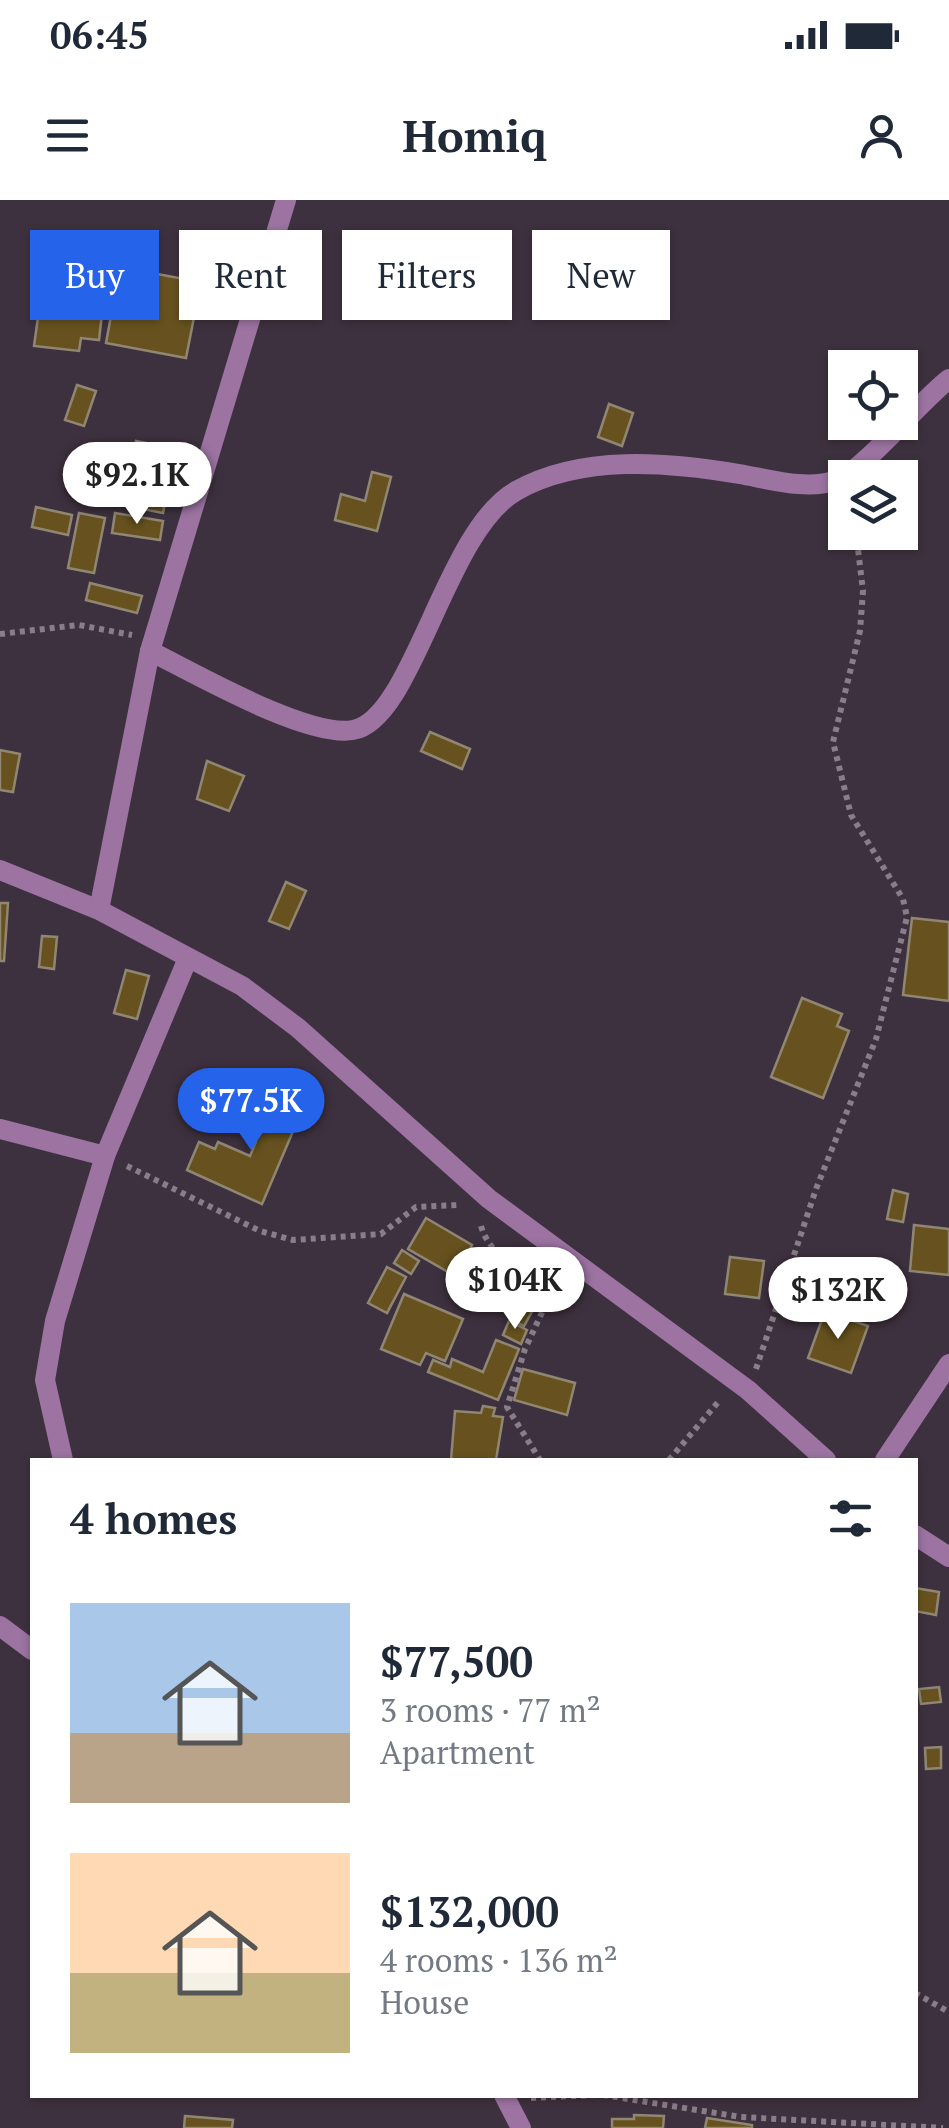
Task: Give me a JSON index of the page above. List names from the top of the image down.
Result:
{
  "page": {
    "status": "06:45",
    "header": "Homiq",
    "chip": [
      "Buy",
      "Rent",
      "Filters",
      "New"
    ],
    "price": [
      "$92.1K",
      "$77.5K",
      "$104K",
      "$132K"
    ],
    "heading": "4 homes",
    "list": [
      {
        "name": "$77,500",
        "note": "3 rooms · 77 m² · Apartment"
      },
      {
        "name": "$132,000",
        "note": "4 rooms · 136 m² · House"
      }
    ]
  }
}
